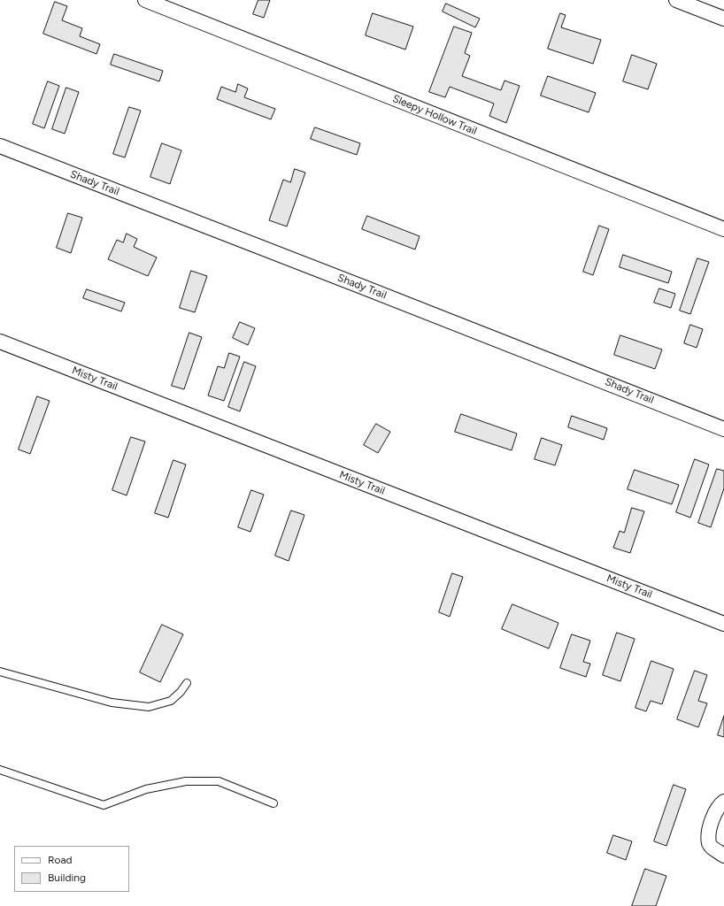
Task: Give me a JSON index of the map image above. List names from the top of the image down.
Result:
{
  "streets": {
    "street": ["Sleepy Hollow Trail", "Shady Trail", "Misty Trail"]
  },
  "legend": ["Road", "Building"]
}
